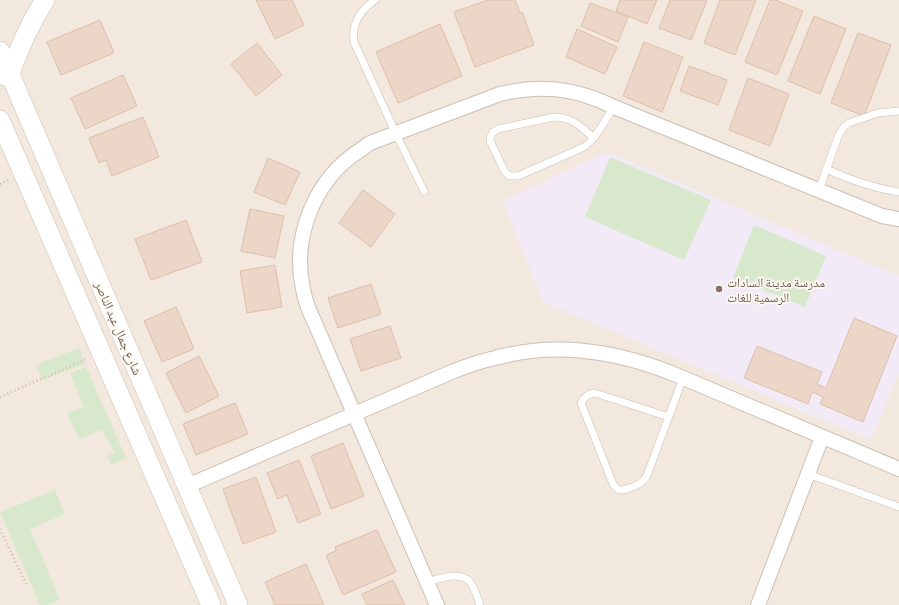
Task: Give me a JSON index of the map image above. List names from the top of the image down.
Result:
{
  "streets": {
    "main road": ["شارع جمال عبد الناصر"]
  },
  "places": ["مدرسة مدينة السادات الرسمية للغات"]
}
